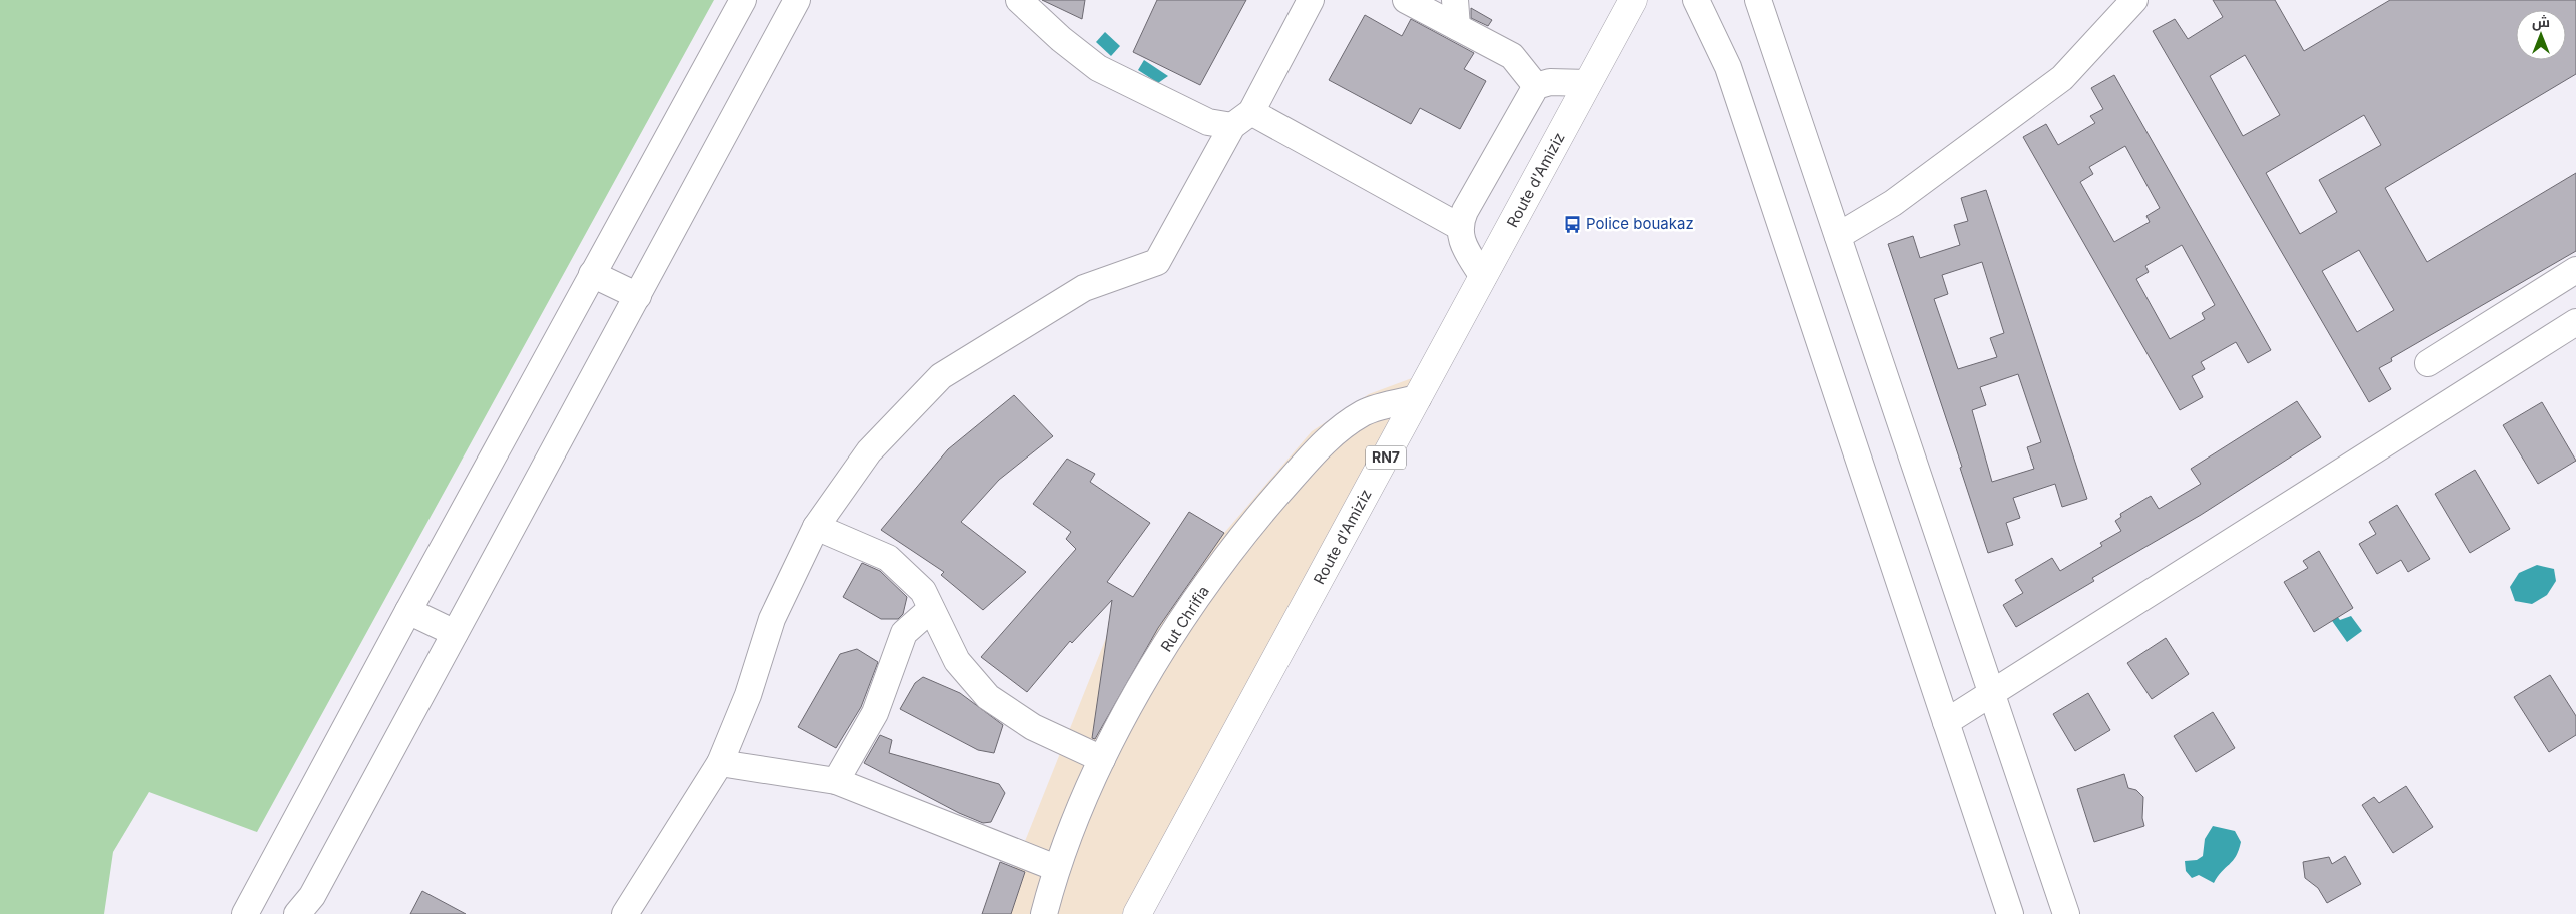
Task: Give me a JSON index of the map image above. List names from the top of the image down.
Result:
{
  "streets": {
    "main road": ["Route d'Amiziz", "RN7"],
    "street": ["Rut Chrifia"]
  },
  "crossings": [
    ["Route d'Amiziz", "Rut Chrifia"]
  ],
  "places": {
    "bus stop": ["Police bouakaz"]
  },
  "north": "top"
}
